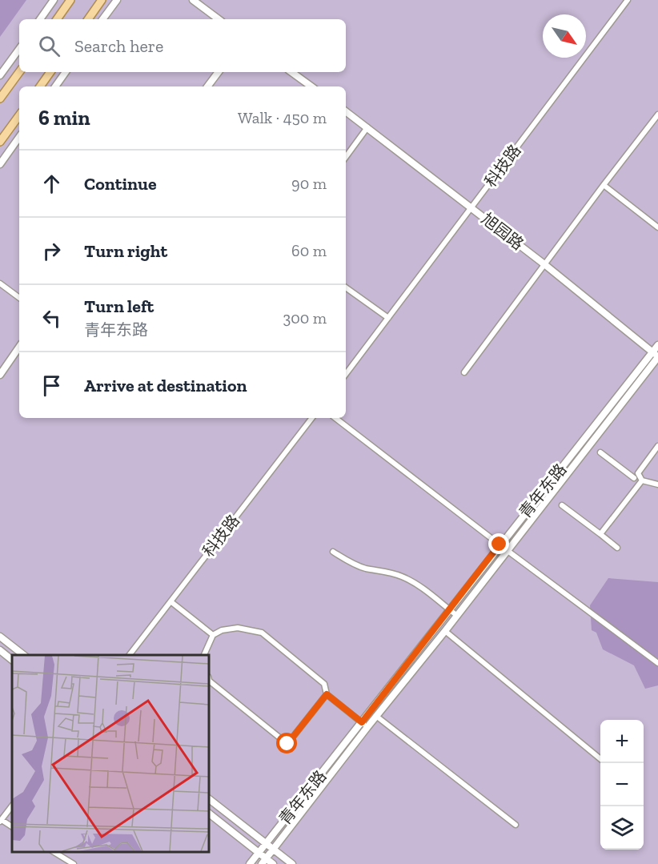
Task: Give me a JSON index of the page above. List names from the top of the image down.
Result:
{
  "streets": {
    "main road": ["旭园路", "青年东路"],
    "street": ["科技路"]
  },
  "crossings": [
    ["科技路", "旭园路"],
    ["旭园路", "青年东路"]
  ],
  "north": "bottom right",
  "page": {
    "search": "Search here",
    "heading": ["6 min", "Walk · 450 m"],
    "list": [
      ["Continue", "90 m"],
      ["Turn right", "60 m"],
      ["Turn left", "青年东路", "300 m"],
      "Arrive at destination"
    ],
    "map_buttons": ["+", "−"]
  }
}
